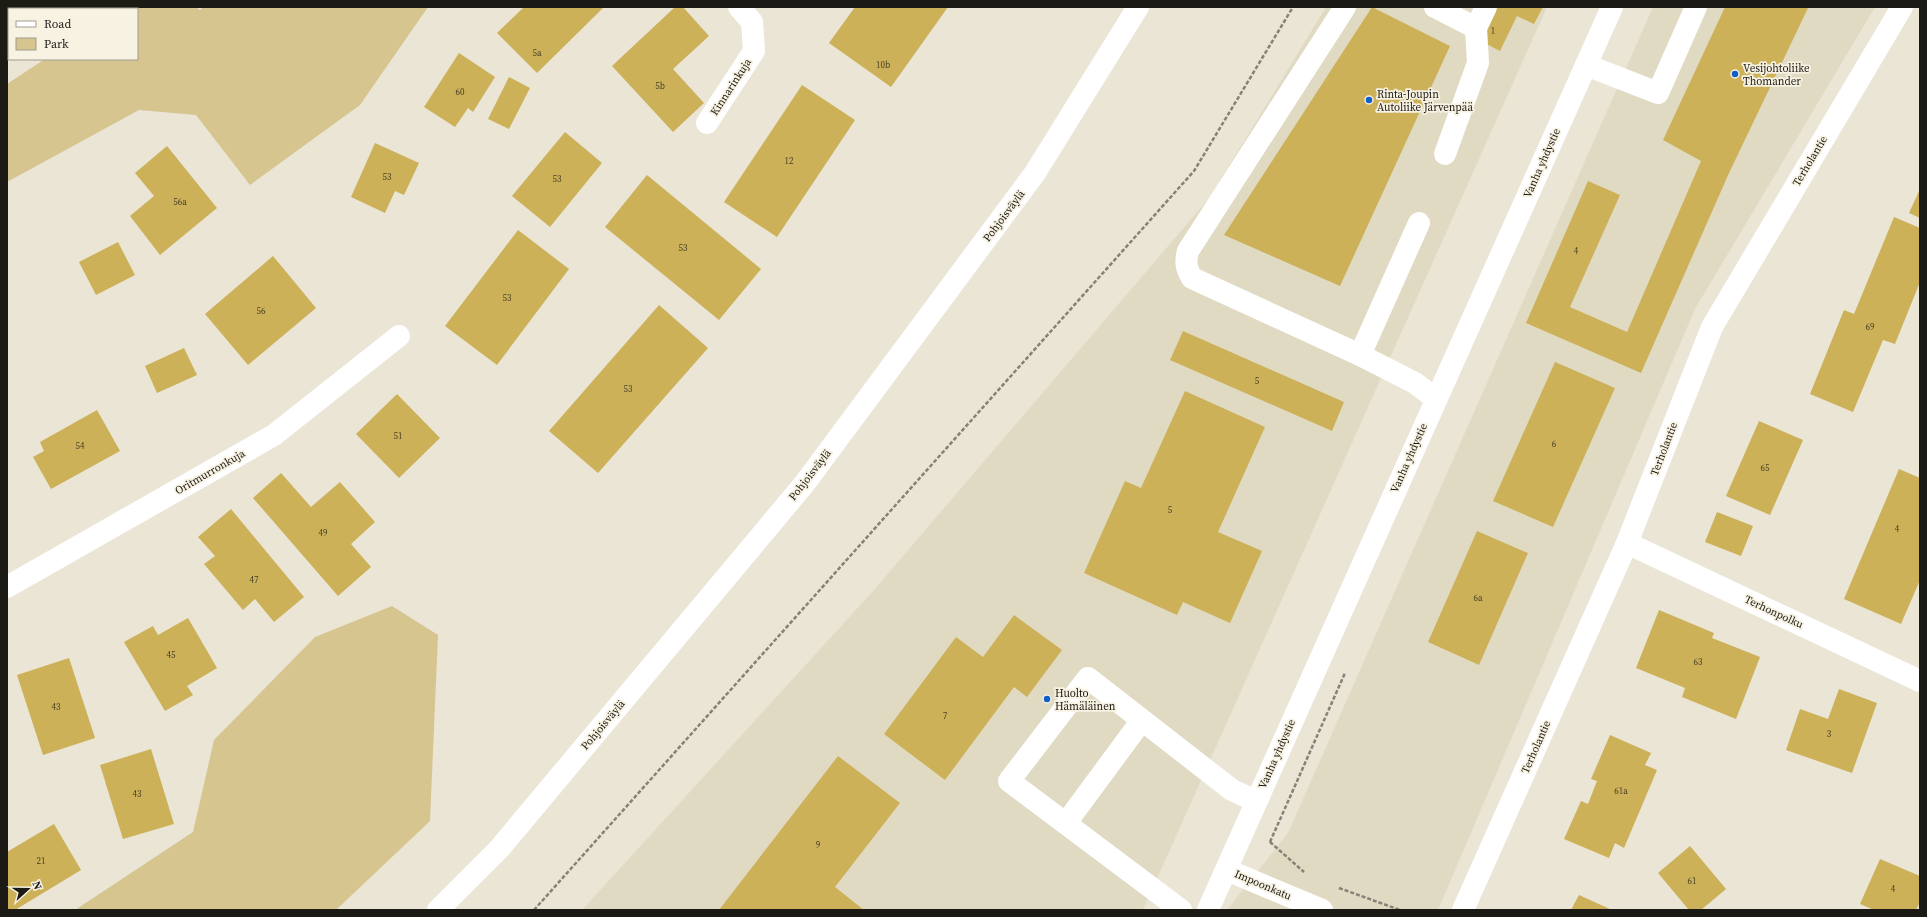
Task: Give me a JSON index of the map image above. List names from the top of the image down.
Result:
{
  "streets": {
    "street": [
      "Kinnarinkuja",
      "Terholantie",
      "Vanha yhdystie",
      "Pohjoisväylä",
      "Oritmurronkuja",
      "Terhonpolku",
      "Impoonkatu"
    ]
  },
  "crossings": [
    ["Terholantie", "Terhonpolku"],
    ["Vanha yhdystie", "Impoonkatu"]
  ],
  "places": ["Vesijohtoliike Thomander", "Rinta-Joupin Autoliike Järvenpää", "Huolto Hämäläinen"],
  "house_numbers": [
    "1",
    "5a",
    "10b",
    "5b",
    "60",
    "12",
    "53",
    "53",
    "56a",
    "53",
    "4",
    "53",
    "56",
    "69",
    "5",
    "53",
    "51",
    "6",
    "54",
    "65",
    "5",
    "4",
    "49",
    "47",
    "6a",
    "45",
    "63",
    "43",
    "7",
    "3",
    "61a",
    "43",
    "9",
    "21",
    "61",
    "4"
  ],
  "legend": ["Road", "Park"],
  "north": "right"
}
